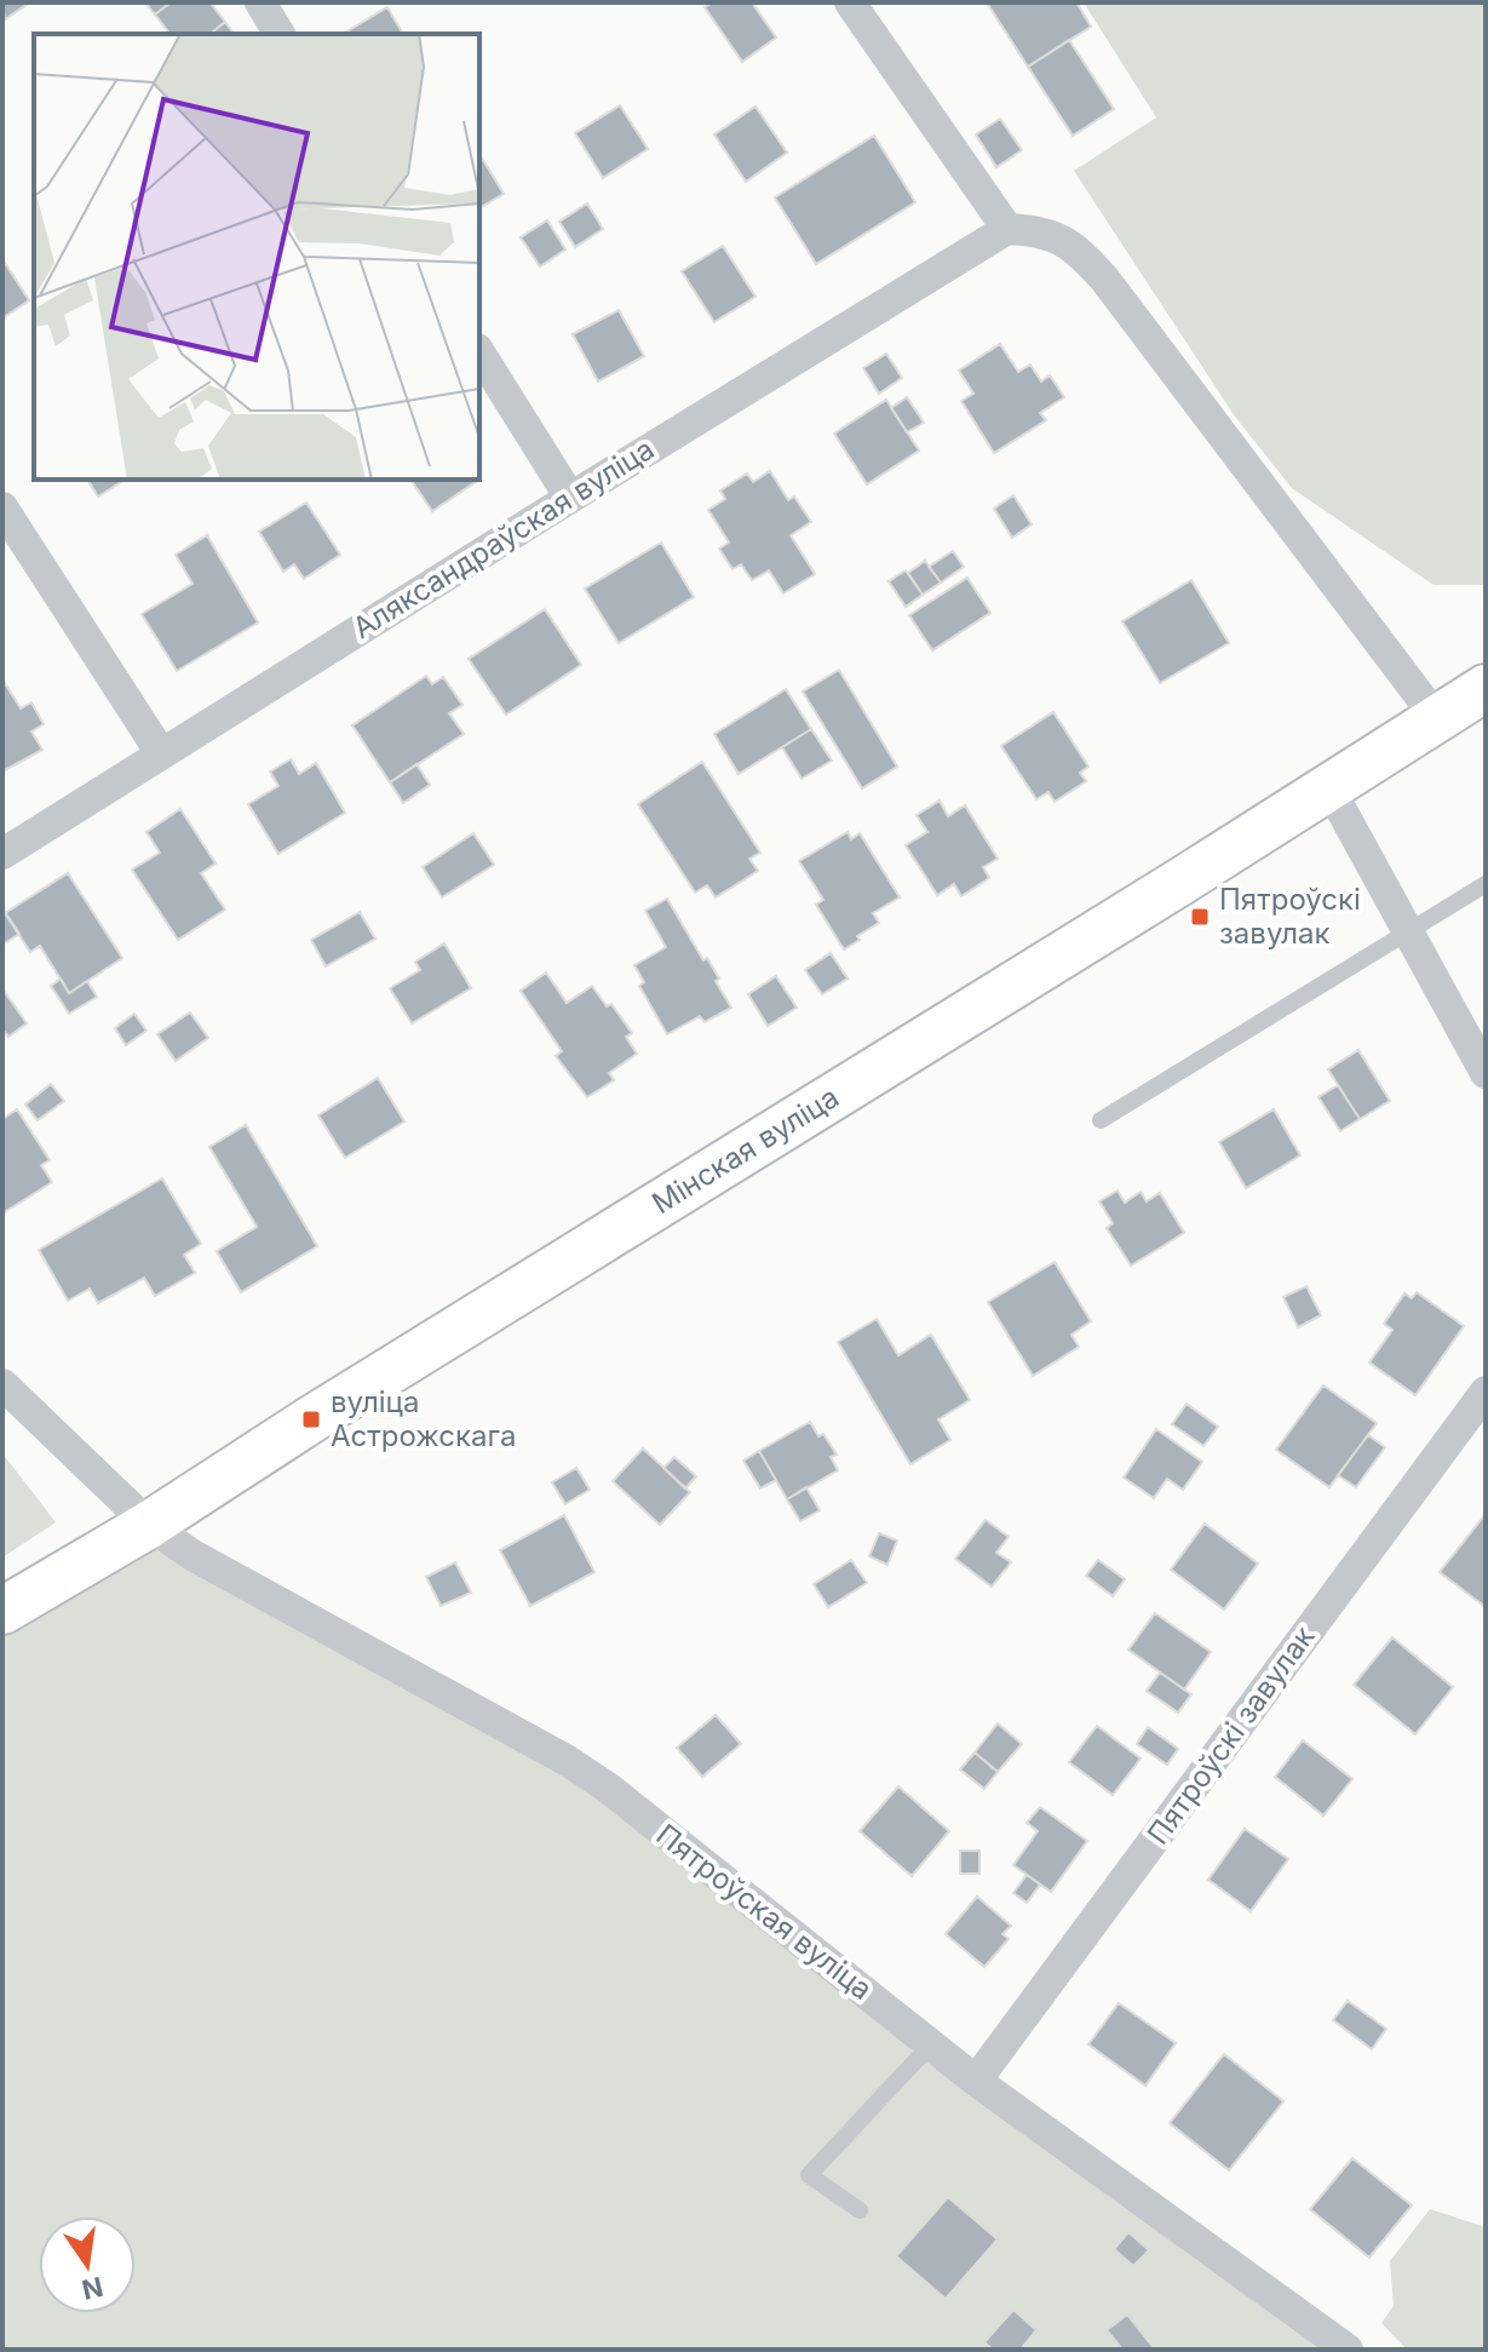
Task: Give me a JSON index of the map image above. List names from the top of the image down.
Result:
{
  "streets": {
    "main road": ["Мінская вуліца"],
    "street": ["Аляксандраўская вуліца", "Пятроўскі завулак", "Пятроўская вуліца"]
  },
  "crossings": [
    ["Мінская вуліца", "Пятроўская вуліца"],
    ["Пятроўскі завулак", "Пятроўская вуліца"]
  ],
  "places": {
    "transit": ["Пятроўскі завулак", "вуліца Астрожскага"]
  },
  "north": "bottom"
}
